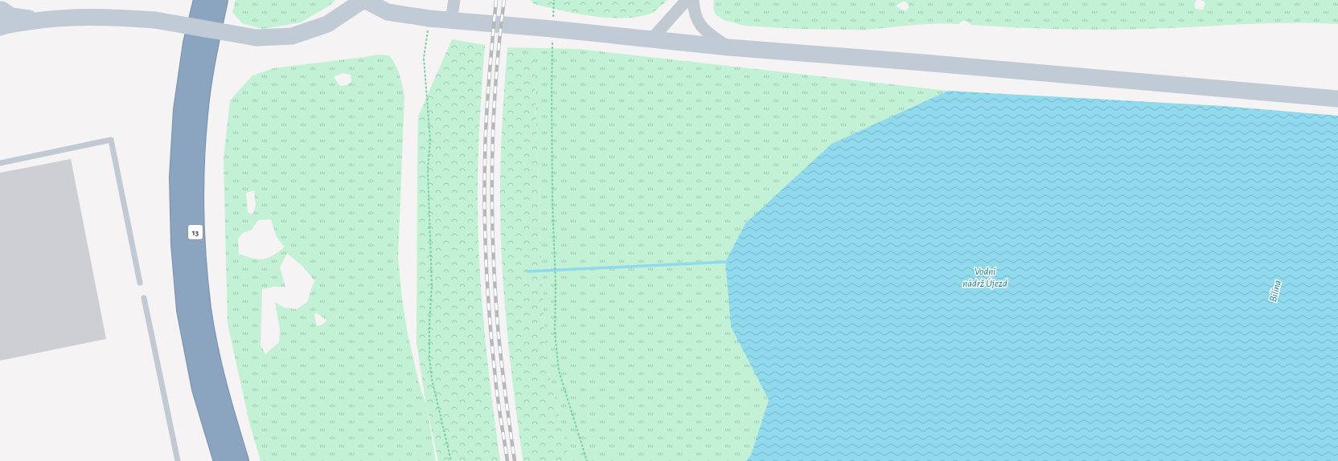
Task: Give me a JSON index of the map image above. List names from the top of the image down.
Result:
{
  "streets": {
    "highway": ["13"]
  },
  "water": ["Vodní nádrž Újezd", "Bílina"]
}
